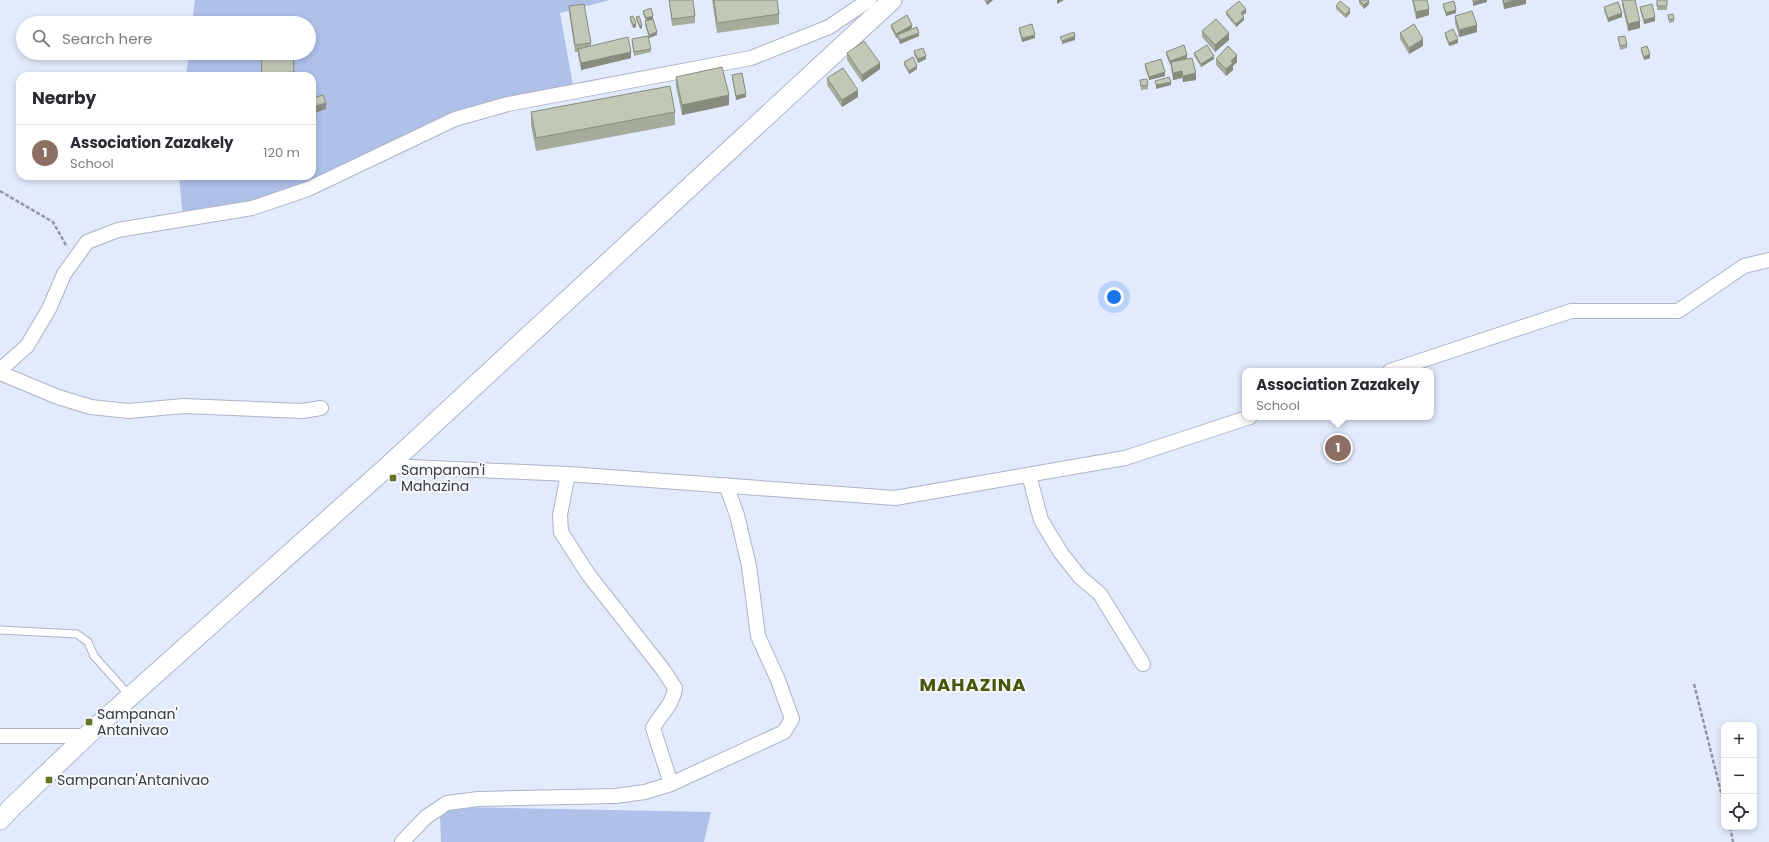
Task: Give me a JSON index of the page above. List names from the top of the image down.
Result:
{
  "districts": ["MAHAZINA"],
  "places": {
    "transit": ["Sampanan'i Mahazina", "Sampanan' Antanivao", "Sampanan'Antanivao"]
  },
  "page": {
    "search": "Search here",
    "heading": "Nearby",
    "list": [
      {
        "mark": "1",
        "name": "Association Zazakely",
        "note": "School",
        "value": "120 m"
      }
    ],
    "popup": ["Association Zazakely", "School"],
    "pins": "1",
    "map_buttons": ["+", "−"]
  }
}
